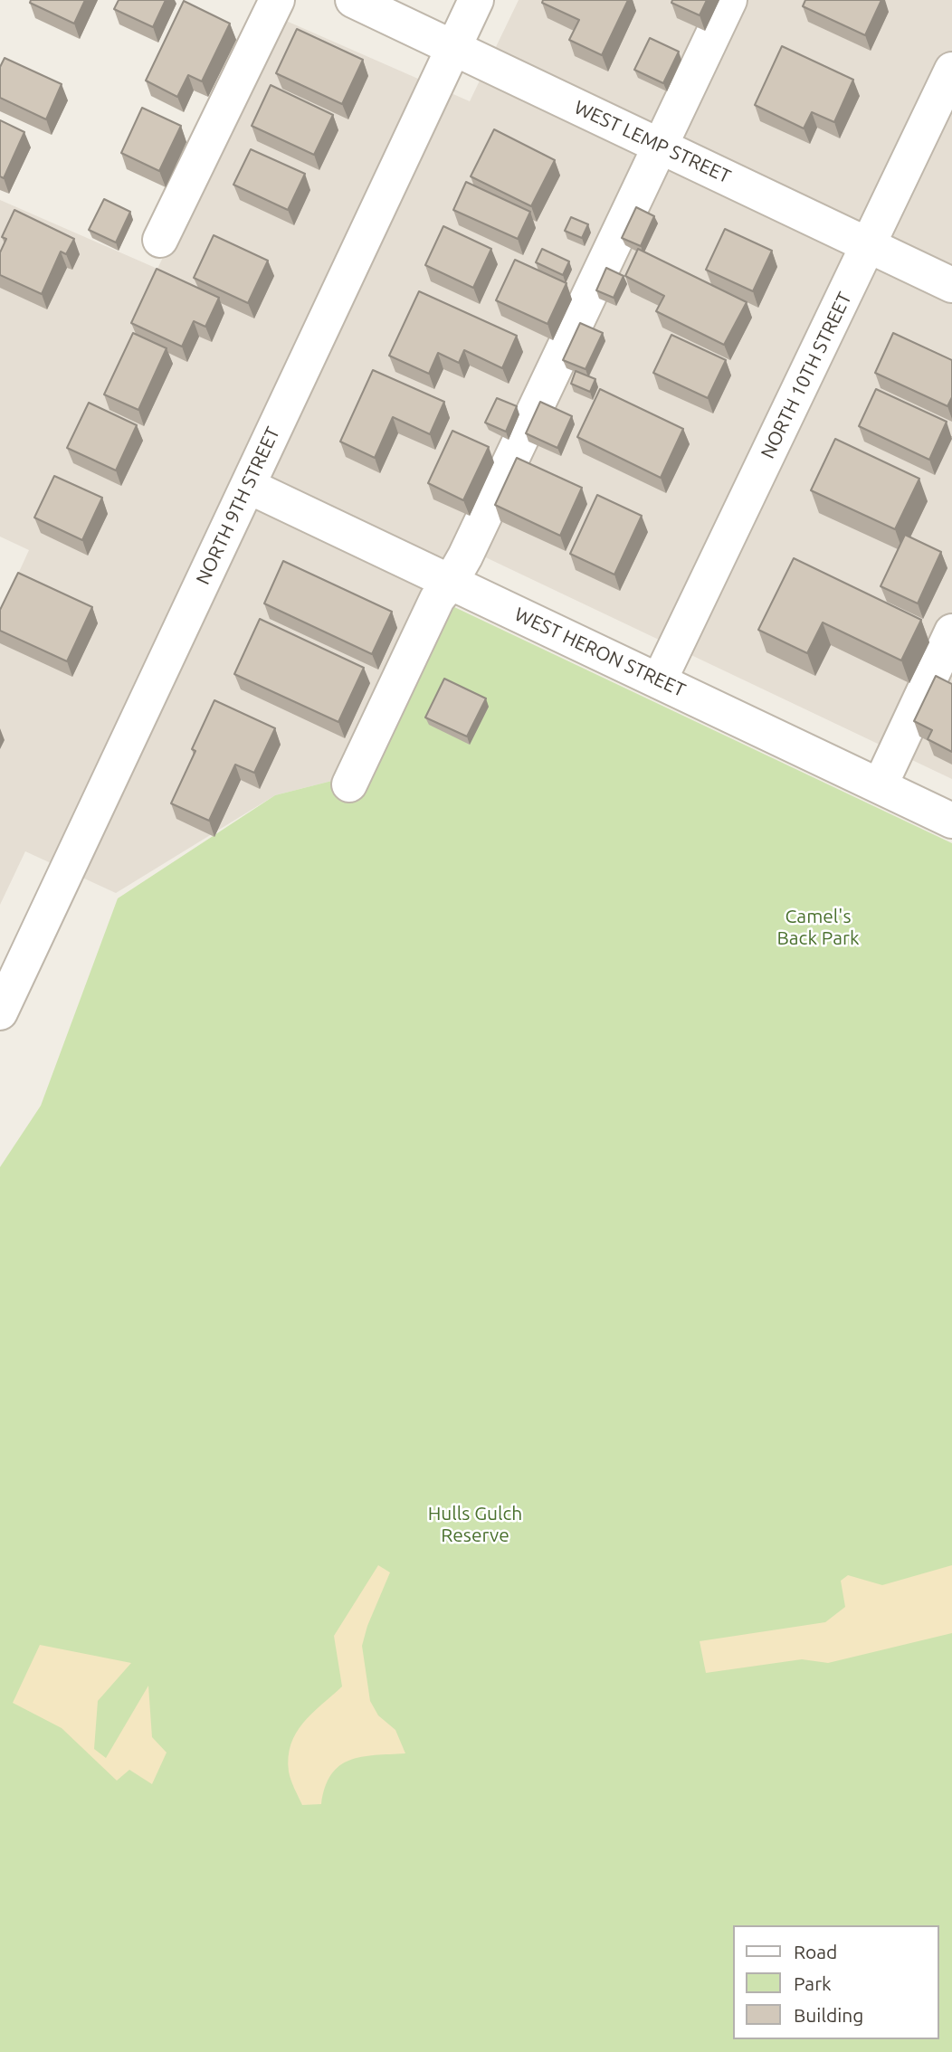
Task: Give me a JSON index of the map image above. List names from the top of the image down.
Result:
{
  "streets": {
    "street": [
      "WEST LEMP STREET",
      "NORTH 10TH STREET",
      "NORTH 9TH STREET",
      "WEST HERON STREET"
    ]
  },
  "crossings": [
    ["WEST LEMP STREET", "NORTH 10TH STREET"],
    ["WEST LEMP STREET", "NORTH 9TH STREET"],
    ["NORTH 10TH STREET", "WEST HERON STREET"],
    ["NORTH 9TH STREET", "WEST HERON STREET"]
  ],
  "parks": ["Camel's Back Park", "Hulls Gulch Reserve"],
  "legend": ["Road", "Park", "Building"]
}
